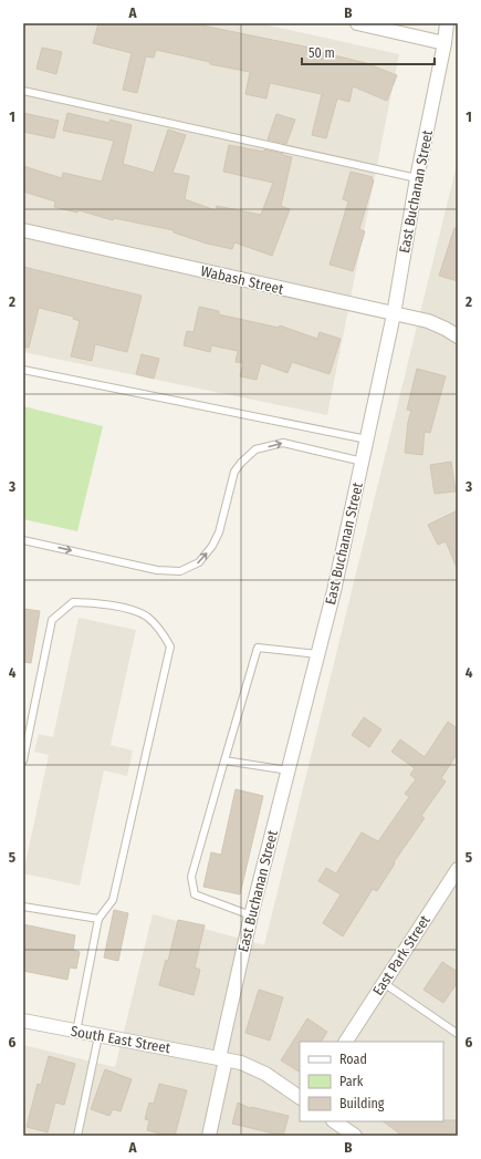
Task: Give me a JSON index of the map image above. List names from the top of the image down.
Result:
{
  "streets": {
    "street": [
      "East Buchanan Street",
      "Wabash Street",
      "East Park Street",
      "South East Street"
    ]
  },
  "crossings": [
    ["East Buchanan Street", "Wabash Street"],
    ["East Buchanan Street", "South East Street"]
  ],
  "legend": ["Road", "Park", "Building"],
  "scale_bar": "50 m",
  "grid": {
    "columns": ["A", "B"],
    "rows": [
      "1",
      "2",
      "3",
      "4",
      "5",
      "6"
    ]
  }
}
